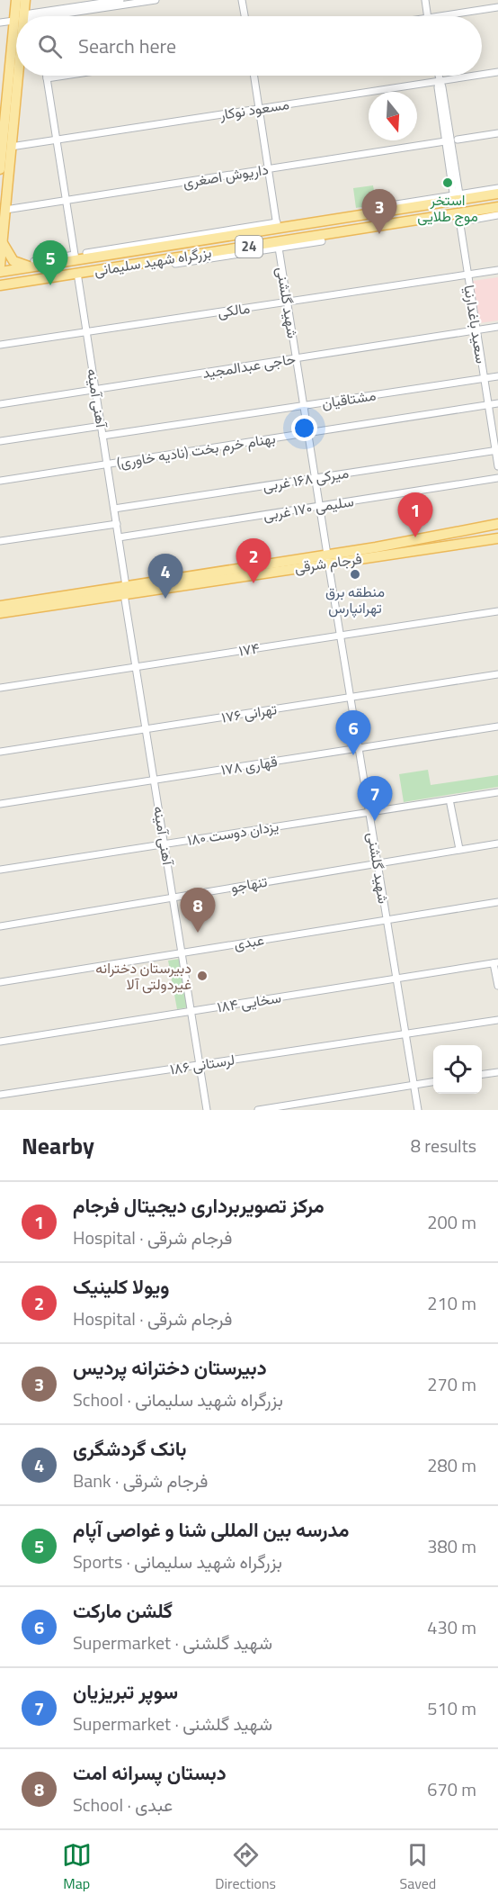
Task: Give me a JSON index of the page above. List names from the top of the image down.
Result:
{
  "streets": {
    "main road": ["24", "بزرگراه شهید سلیمانی", "فرجام شرقی"],
    "street": [
      "مسعود نوکار",
      "داریوش اصغری",
      "شهید گلشنی",
      "مالکی",
      "سعید باغدارنیا",
      "حاجی عبدالمجید",
      "آهنی آمینه",
      "مشتاقیان",
      "بهنام خرم بخت (نادیه خاوری)",
      "میرکی ۱۶۸ غربی",
      "سلیمی ۱۷۰ غربی",
      "۱۷۴",
      "تهرانی ۱۷۶",
      "قهاری ۱۷۸",
      "یزدان دوست ۱۸۰",
      "تنهاجو",
      "عبدی",
      "سخایی ۱۸۴",
      "لرستانی ۱۸۶"
    ]
  },
  "crossings": [
    ["بزرگراه شهید سلیمانی", "شهید گلشنی"],
    ["بزرگراه شهید سلیمانی", "سعید باغدارنیا"],
    ["بزرگراه شهید سلیمانی", "آهنی آمینه"],
    ["شهید گلشنی", "مالکی"],
    ["شهید گلشنی", "حاجی عبدالمجید"],
    ["شهید گلشنی", "مشتاقیان"],
    ["شهید گلشنی", "بهنام خرم بخت (نادیه خاوری)"],
    ["شهید گلشنی", "میرکی ۱۶۸ غربی"],
    ["شهید گلشنی", "سلیمی ۱۷۰ غربی"],
    ["شهید گلشنی", "فرجام شرقی"],
    ["شهید گلشنی", "۱۷۴"],
    ["شهید گلشنی", "تهرانی ۱۷۶"],
    ["شهید گلشنی", "قهاری ۱۷۸"],
    ["شهید گلشنی", "یزدان دوست ۱۸۰"],
    ["شهید گلشنی", "تنهاجو"],
    ["شهید گلشنی", "عبدی"],
    ["شهید گلشنی", "سخایی ۱۸۴"],
    ["شهید گلشنی", "لرستانی ۱۸۶"],
    ["مالکی", "سعید باغدارنیا"],
    ["مالکی", "آهنی آمینه"],
    ["سعید باغدارنیا", "حاجی عبدالمجید"],
    ["سعید باغدارنیا", "مشتاقیان"],
    ["سعید باغدارنیا", "بهنام خرم بخت (نادیه خاوری)"],
    ["سعید باغدارنیا", "میرکی ۱۶۸ غربی"],
    ["حاجی عبدالمجید", "آهنی آمینه"],
    ["آهنی آمینه", "مشتاقیان"],
    ["آهنی آمینه", "بهنام خرم بخت (نادیه خاوری)"],
    ["آهنی آمینه", "میرکی ۱۶۸ غربی"],
    ["آهنی آمینه", "سلیمی ۱۷۰ غربی"],
    ["آهنی آمینه", "فرجام شرقی"],
    ["آهنی آمینه", "۱۷۴"],
    ["آهنی آمینه", "تهرانی ۱۷۶"],
    ["آهنی آمینه", "قهاری ۱۷۸"],
    ["آهنی آمینه", "یزدان دوست ۱۸۰"],
    ["آهنی آمینه", "تنهاجو"],
    ["آهنی آمینه", "عبدی"],
    ["آهنی آمینه", "سخایی ۱۸۴"],
    ["آهنی آمینه", "لرستانی ۱۸۶"]
  ],
  "places": ["استخر موج طلایی", "منطقه برق تهرانپارس", "دبيرستان دخترانه غيردولتی آلا"],
  "north": "bottom",
  "page": {
    "search": "Search here",
    "pins": [
      "3",
      "5",
      "1",
      "2",
      "4",
      "6",
      "7",
      "8"
    ],
    "heading": ["Nearby", "8 results"],
    "list": [
      {
        "mark": "1",
        "name": "مرکز تصویربرداری دیجیتال فرجام",
        "note": "Hospital · فرجام شرقی",
        "value": "200 m"
      },
      {
        "mark": "2",
        "name": "ویولا کلینیک",
        "note": "Hospital · فرجام شرقی",
        "value": "210 m"
      },
      {
        "mark": "3",
        "name": "دبیرستان دخترانه پردیس",
        "note": "School · بزرگراه شهید سلیمانی",
        "value": "270 m"
      },
      {
        "mark": "4",
        "name": "بانک گردشگری",
        "note": "Bank · فرجام شرقی",
        "value": "280 m"
      },
      {
        "mark": "5",
        "name": "مدرسه بین المللی شنا و غواصی آپام",
        "note": "Sports · بزرگراه شهید سلیمانی",
        "value": "380 m"
      },
      {
        "mark": "6",
        "name": "گلشن مارکت",
        "note": "Supermarket · شهید گلشنی",
        "value": "430 m"
      },
      {
        "mark": "7",
        "name": "سوپر تبریزیان",
        "note": "Supermarket · شهید گلشنی",
        "value": "510 m"
      },
      {
        "mark": "8",
        "name": "دبستان پسرانه امت",
        "note": "School · عبدی",
        "value": "670 m"
      }
    ],
    "nav": ["Map", "Directions", "Saved"]
  }
}
